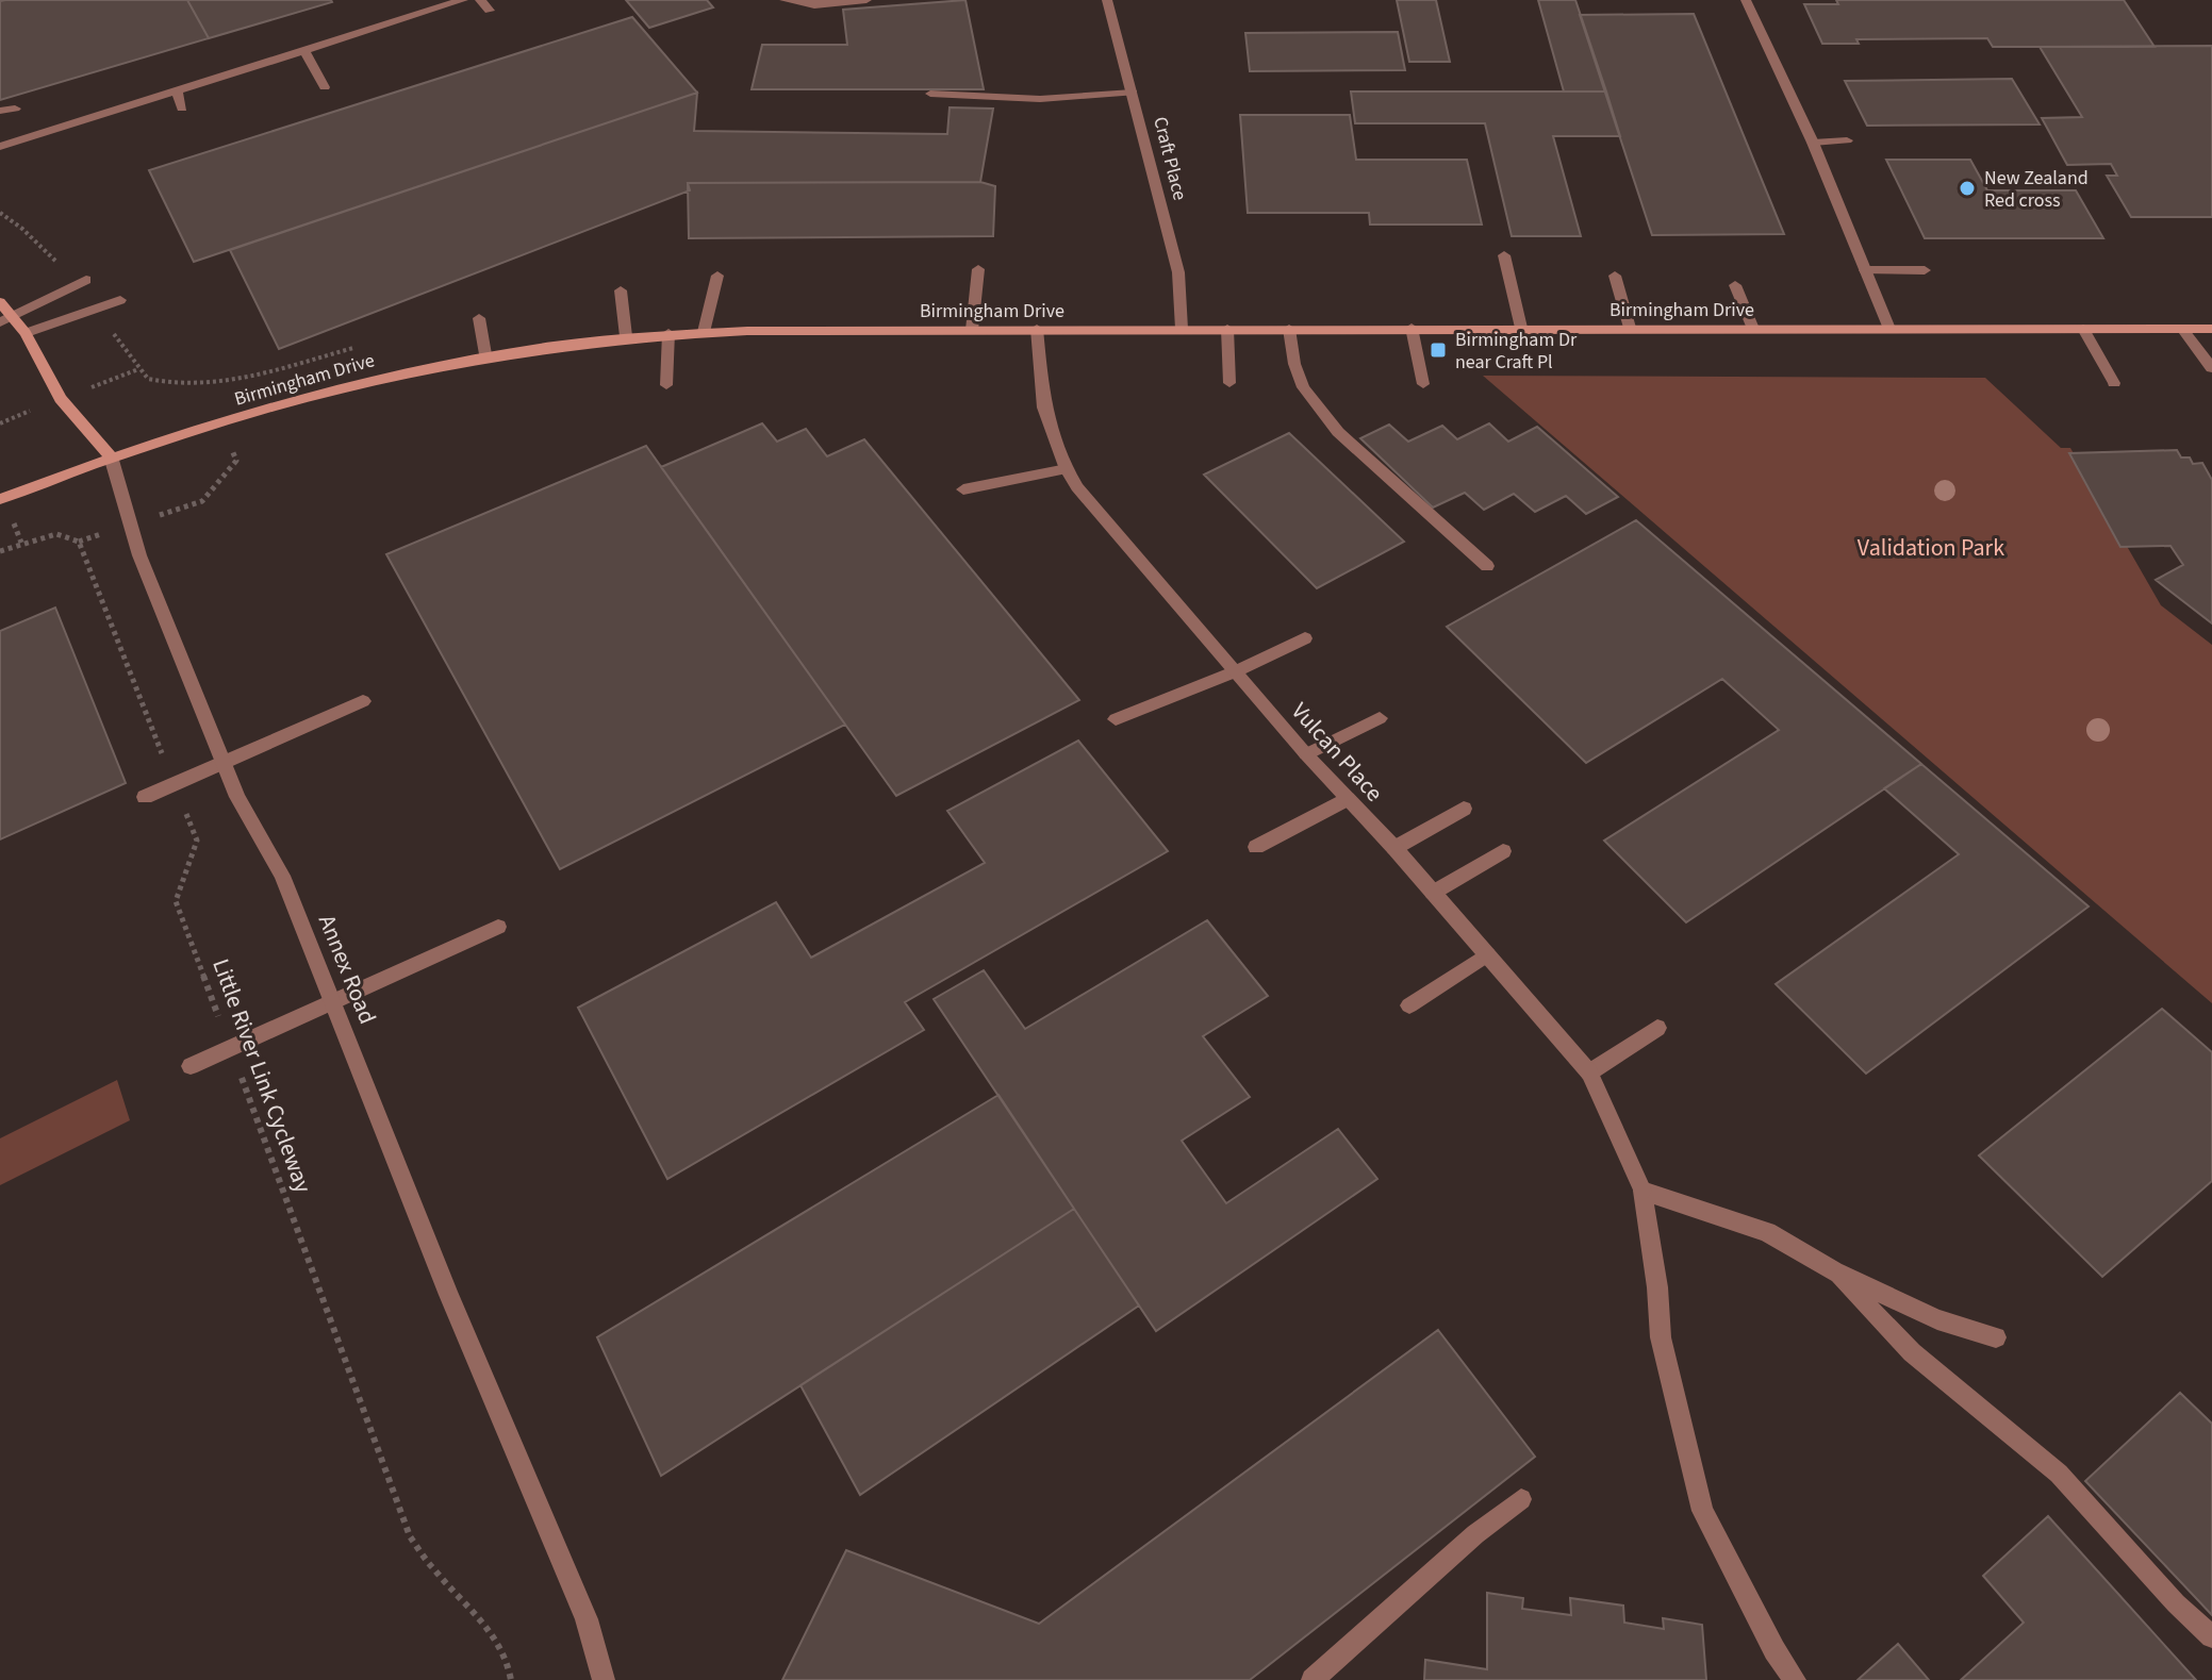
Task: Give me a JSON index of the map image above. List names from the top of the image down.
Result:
{
  "streets": {
    "main road": ["Birmingham Drive", "Annex Road"],
    "street": ["Craft Place", "Vulcan Place"],
    "path": ["Little River Link Cycleway"]
  },
  "crossings": [
    ["Craft Place", "Birmingham Drive"],
    ["Birmingham Drive", "Vulcan Place"],
    ["Birmingham Drive", "Annex Road"]
  ],
  "parks": ["Validation Park"],
  "places": {
    "other": ["New Zealand Red cross"],
    "transit": ["Birmingham Dr near Craft Pl"]
  }
}
